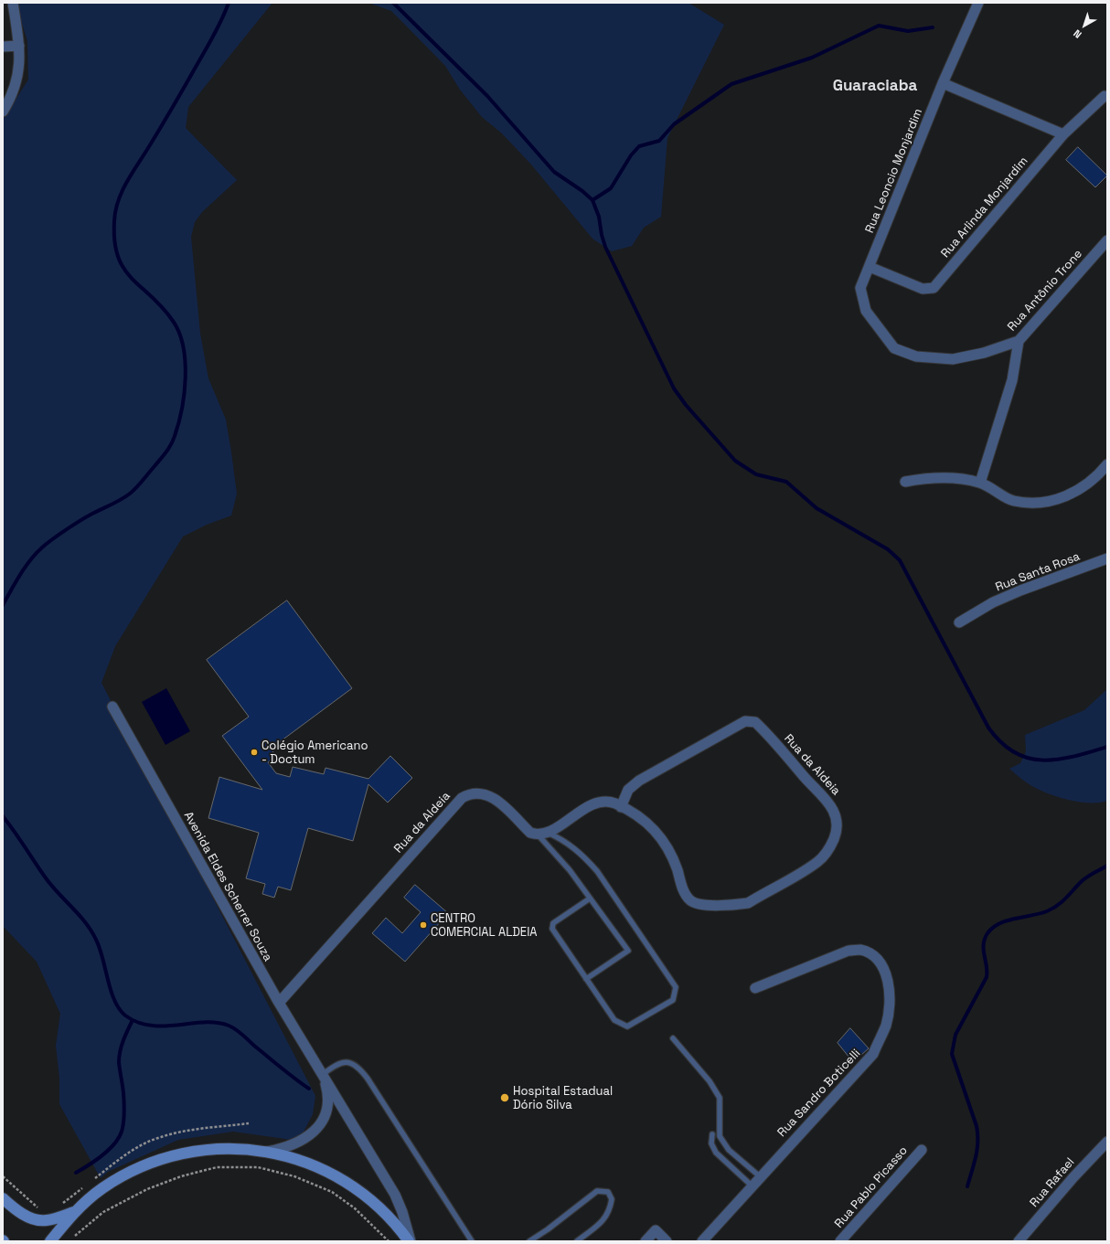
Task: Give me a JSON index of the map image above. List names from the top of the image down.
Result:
{
  "streets": {
    "street": [
      "Rua Leoncio Monjardim",
      "Rua Arlinda Monjardim",
      "Rua Antônio Trone",
      "Rua Santa Rosa",
      "Rua da Aldeia",
      "Avenida Eldes Scherrer Souza",
      "Rua Sandro Boticelli",
      "Rua Rafael",
      "Rua Pablo Picasso"
    ]
  },
  "crossings": [
    ["Rua Leoncio Monjardim", "Rua Arlinda Monjardim"],
    ["Rua Leoncio Monjardim", "Rua Antônio Trone"],
    ["Rua da Aldeia", "Avenida Eldes Scherrer Souza"]
  ],
  "districts": ["Guaraciaba"],
  "places": ["Colégio Americano - Doctum", "CENTRO COMERCIAL ALDEIA", "Hospital Estadual Dório Silva"],
  "north": "bottom left"
}
